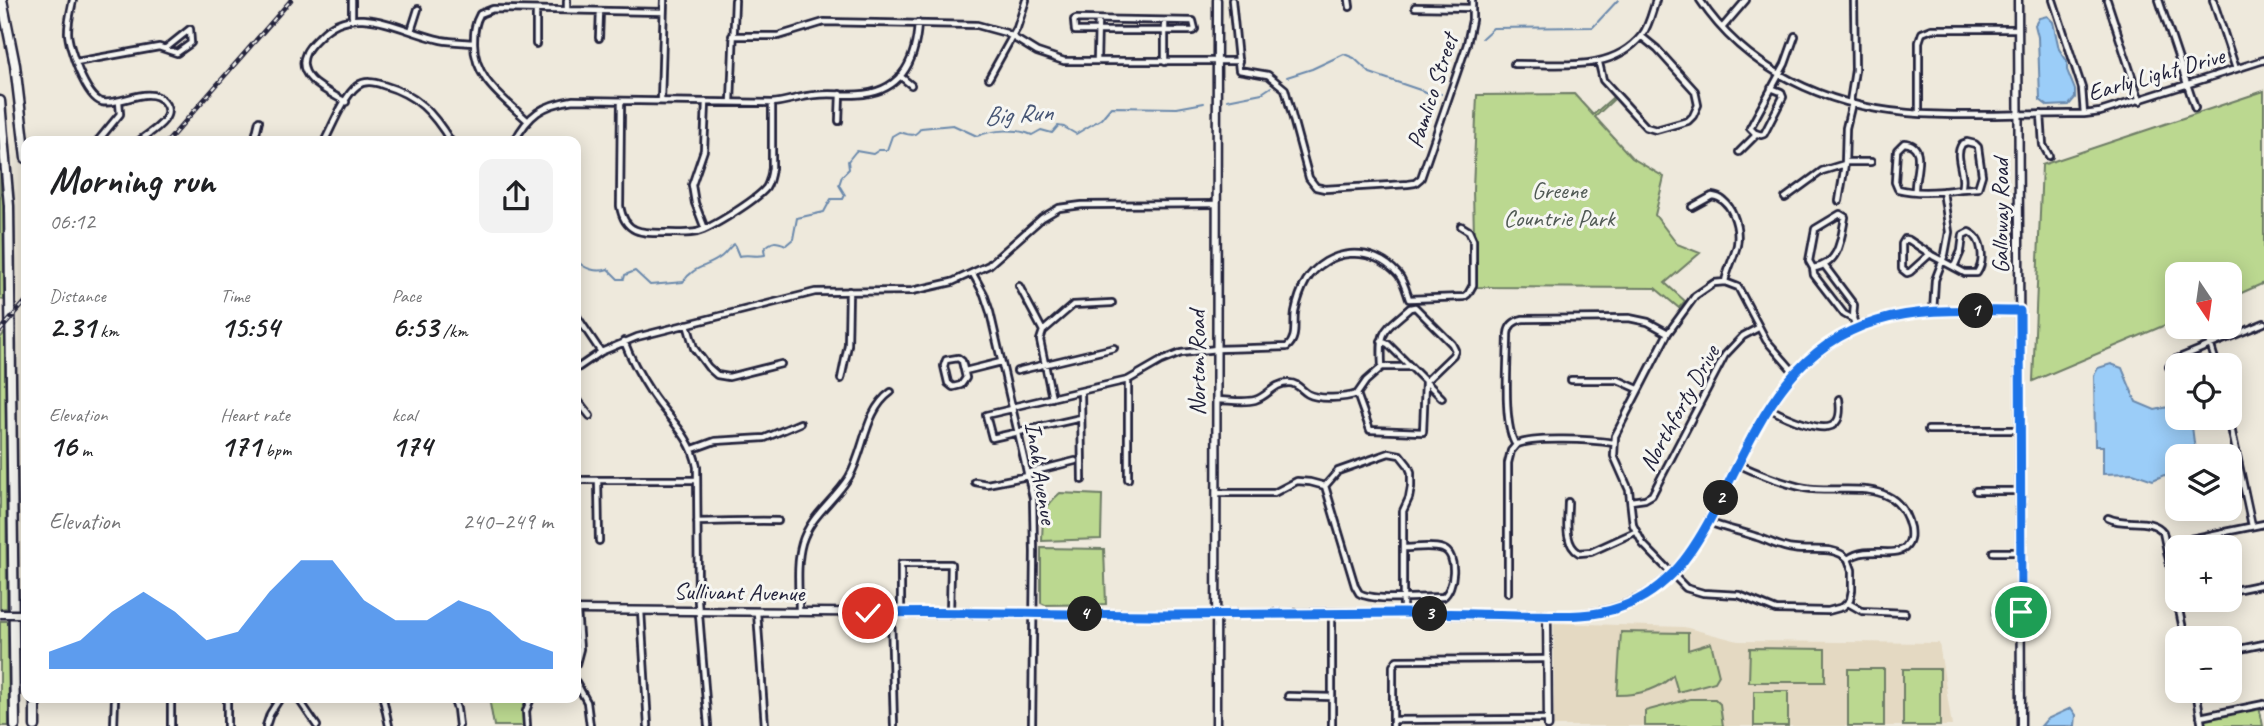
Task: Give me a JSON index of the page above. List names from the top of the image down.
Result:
{
  "streets": {
    "street": [
      "Early Light Drive",
      "Pamlico Street",
      "Galloway Road",
      "Norton Road",
      "Northforty Drive",
      "Inah Avenue",
      "Sullivant Avenue"
    ]
  },
  "crossings": [
    ["Early Light Drive", "Galloway Road"],
    ["Galloway Road", "Sullivant Avenue"],
    ["Norton Road", "Sullivant Avenue"],
    ["Inah Avenue", "Sullivant Avenue"]
  ],
  "water": ["Big Run"],
  "parks": ["Greene Countrie Park"],
  "north": "bottom",
  "page": {
    "heading": ["Morning run", "06:12"],
    "stats": [
      ["Distance", "2.31 km"],
      ["Time", "15:54"],
      ["Pace", "6:53 /km"],
      ["Elevation", "16 m"],
      ["Heart rate", "171 bpm"],
      ["kcal", "174"]
    ],
    "map_buttons": ["+", "−"],
    "pins": [
      "1",
      "2",
      "3",
      "4"
    ],
    "chart": ["Elevation", "240–249 m"]
  }
}
